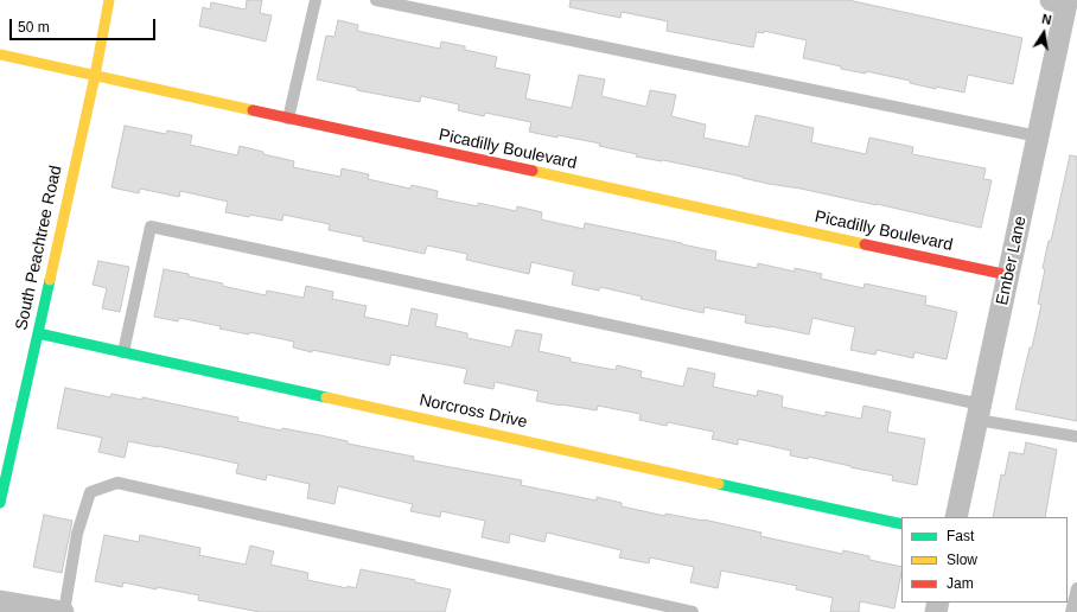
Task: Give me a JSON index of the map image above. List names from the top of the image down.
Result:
{
  "streets": {
    "street": [
      "Picadilly Boulevard",
      "South Peachtree Road",
      "Ember Lane",
      "Norcross Drive"
    ]
  },
  "crossings": [
    ["Picadilly Boulevard", "South Peachtree Road"],
    ["Picadilly Boulevard", "Ember Lane"],
    ["South Peachtree Road", "Norcross Drive"]
  ],
  "legend": ["Fast", "Slow", "Jam"],
  "scale_bar": "50 m",
  "north": "top"
}
